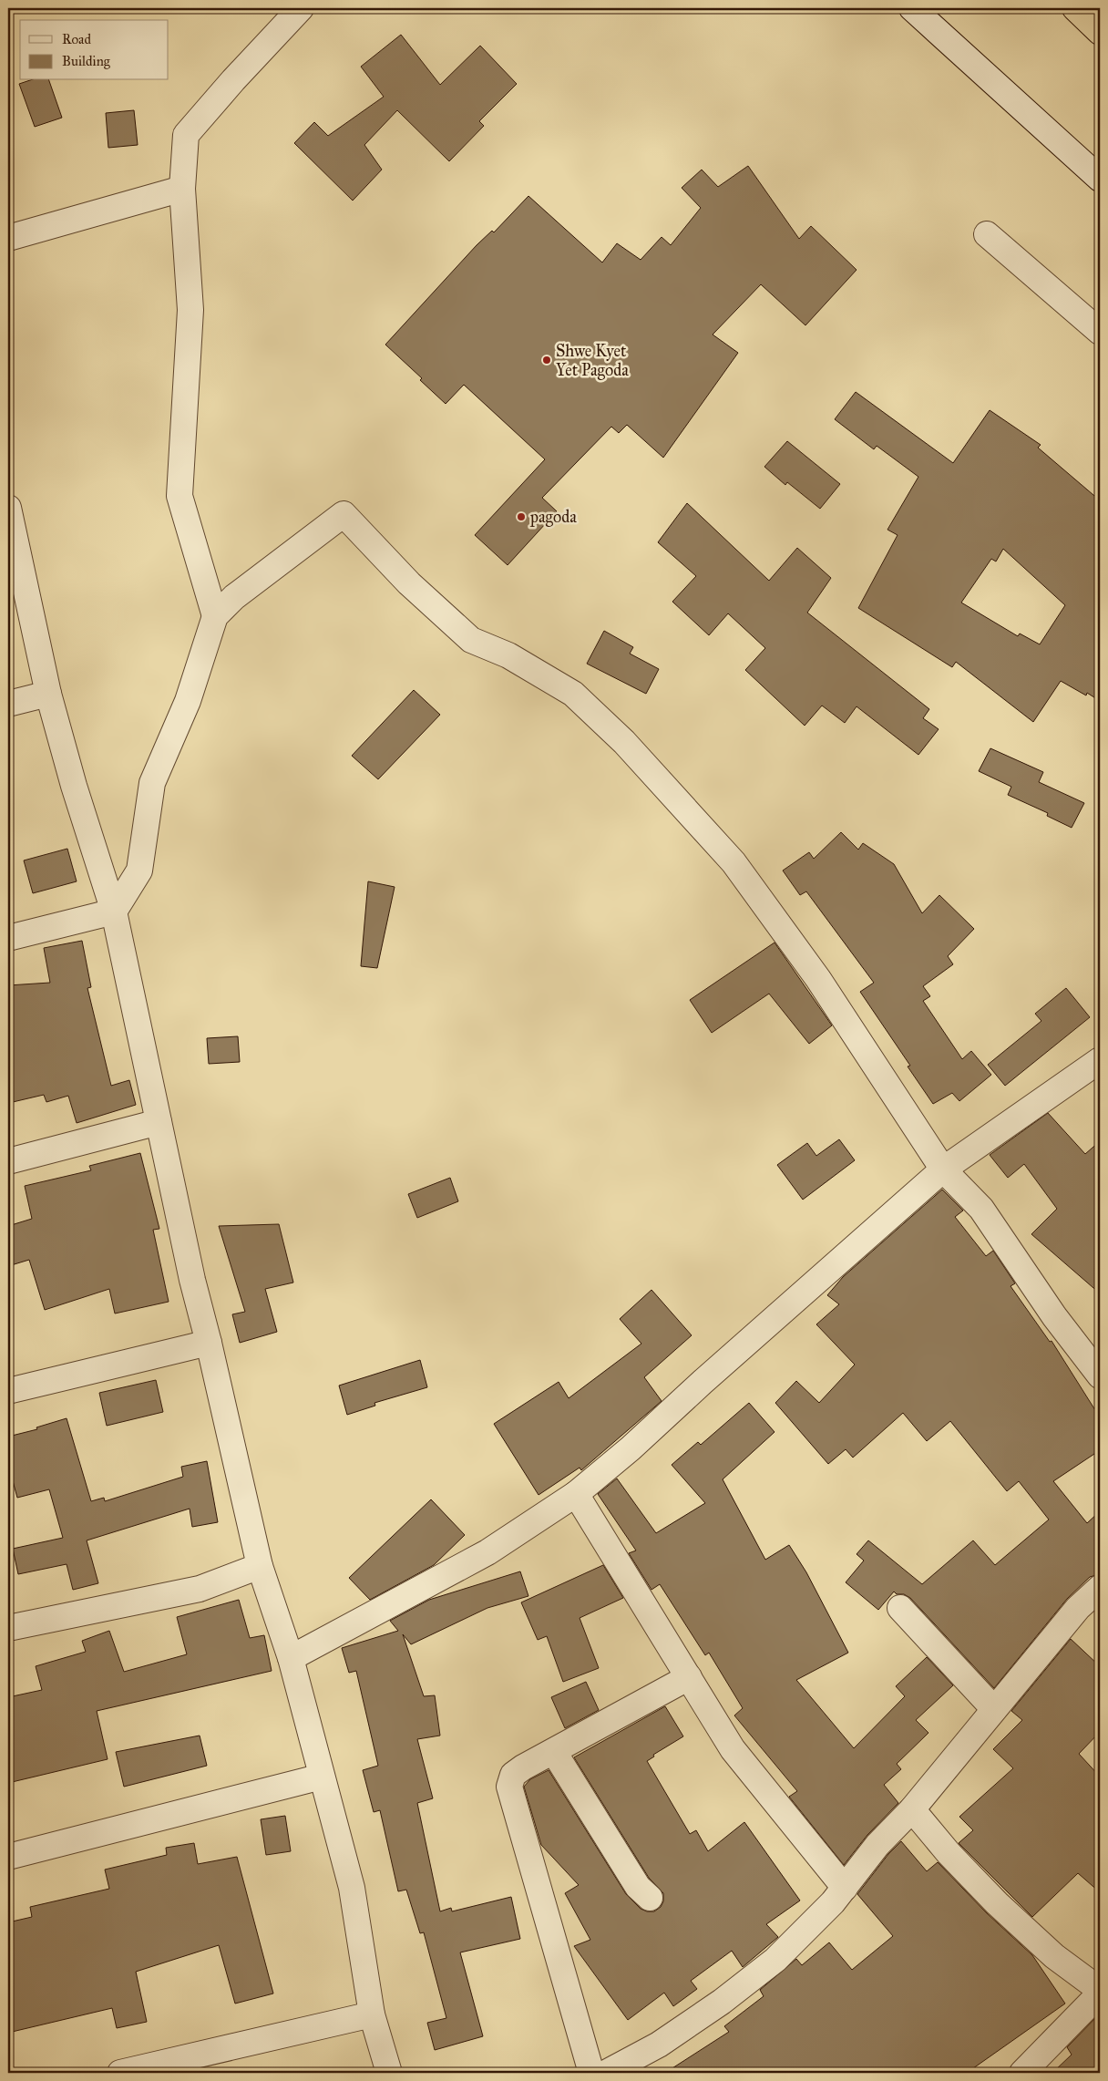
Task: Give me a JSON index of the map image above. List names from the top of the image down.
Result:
{
  "places": ["Shwe Kyet Yet Pagoda", "pagoda"],
  "legend": ["Road", "Building"]
}
